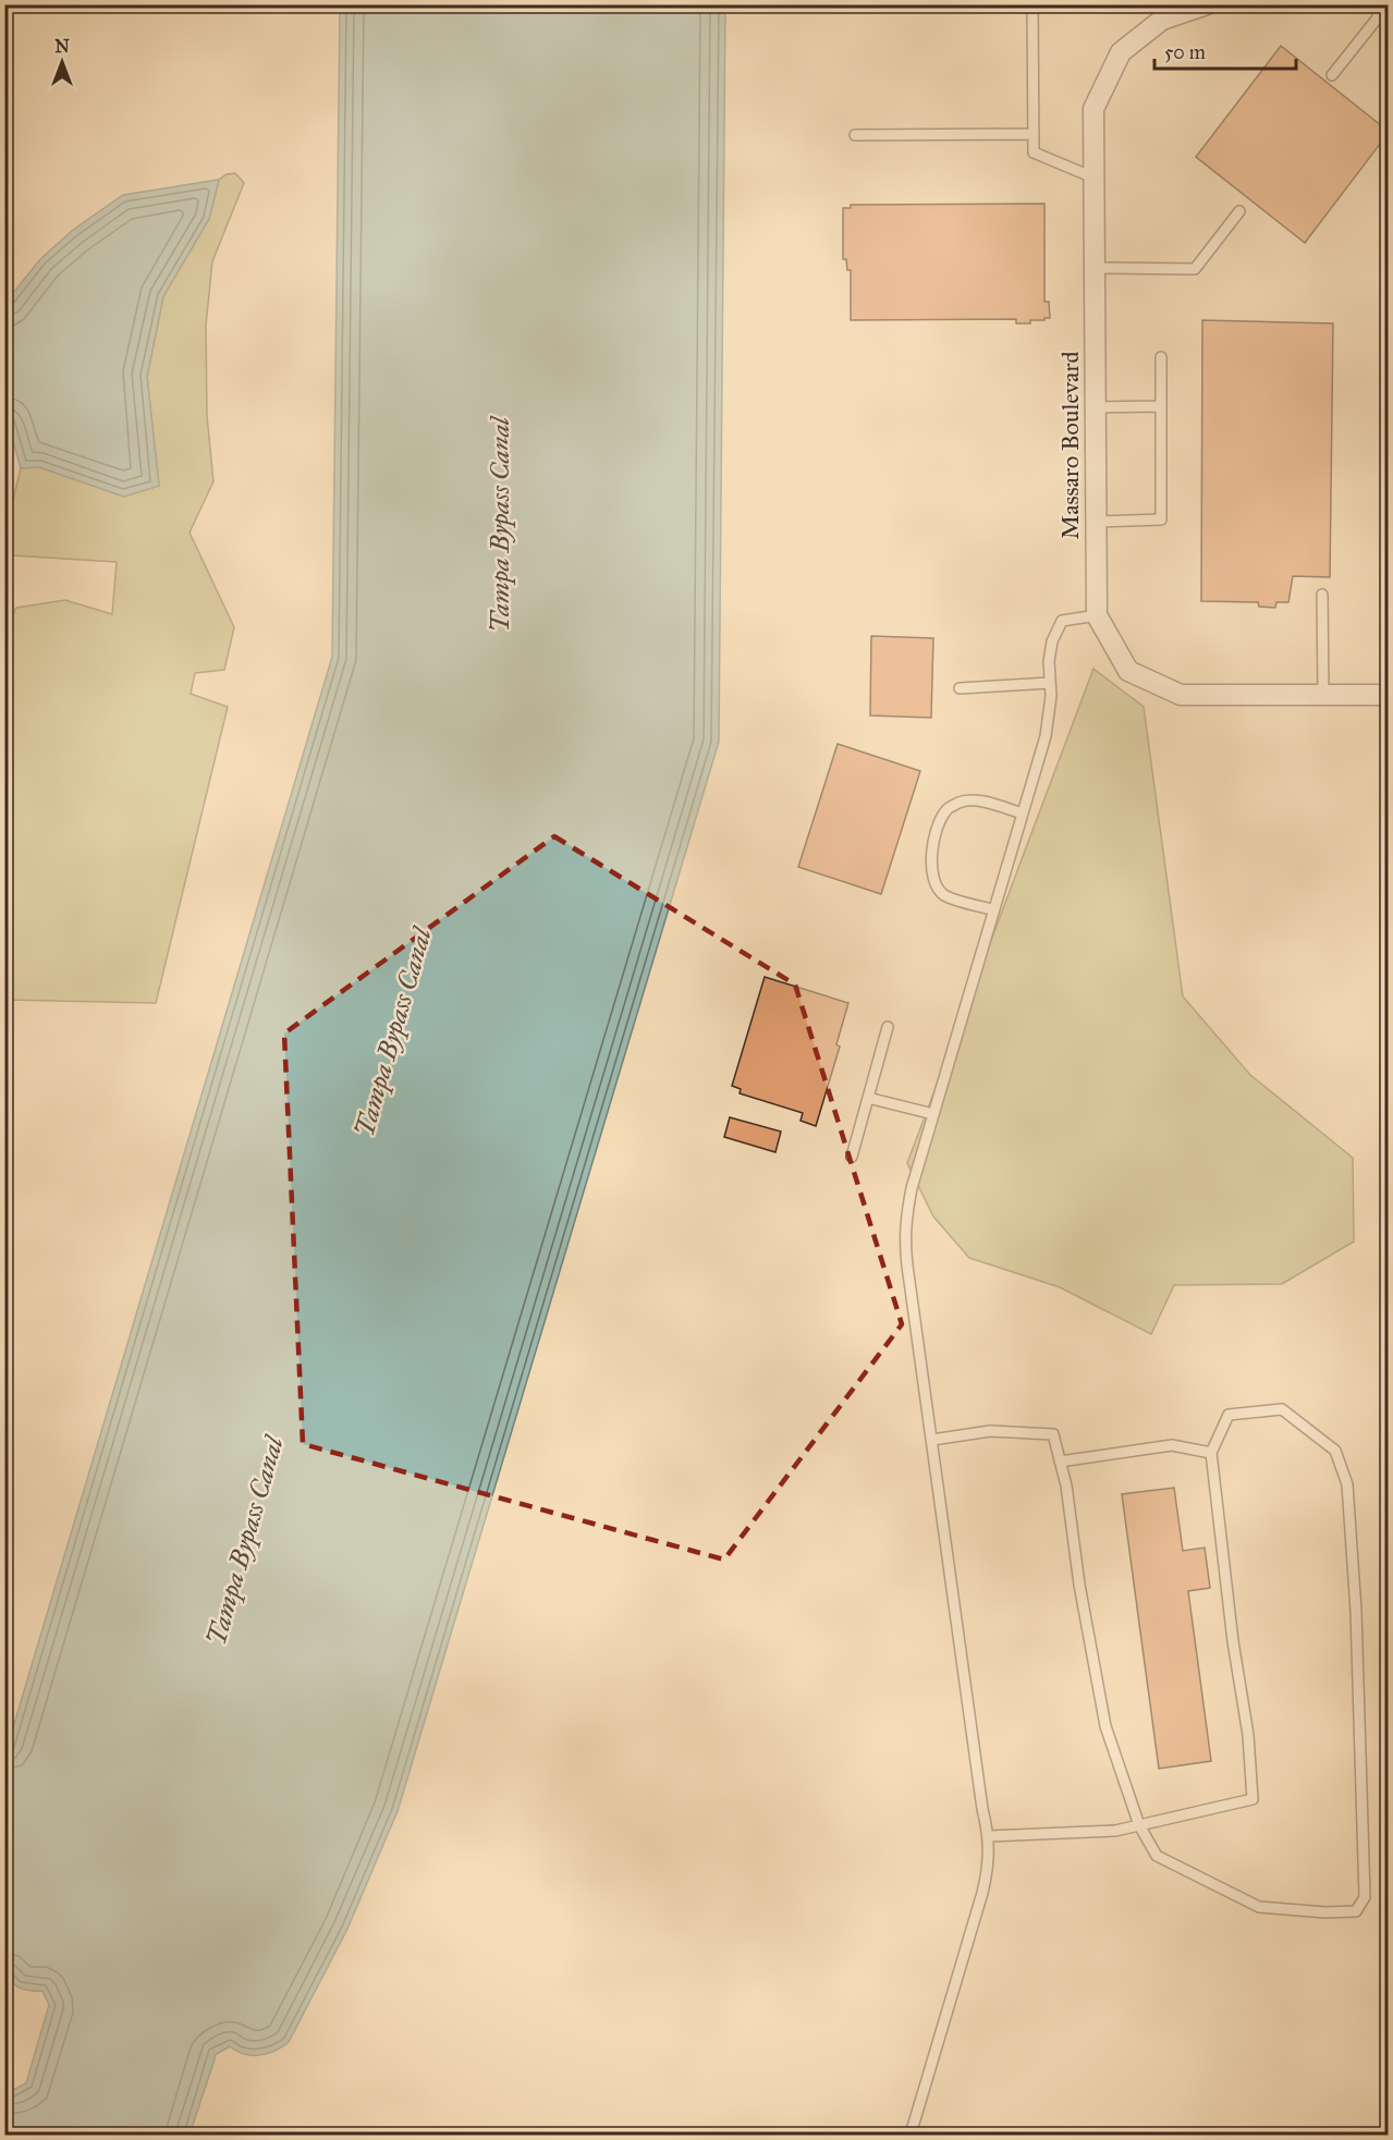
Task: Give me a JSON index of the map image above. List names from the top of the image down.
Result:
{
  "streets": {
    "street": ["Massaro Boulevard"]
  },
  "water": ["Tampa Bypass Canal"],
  "scale_bar": "50 m",
  "north": "top"
}
